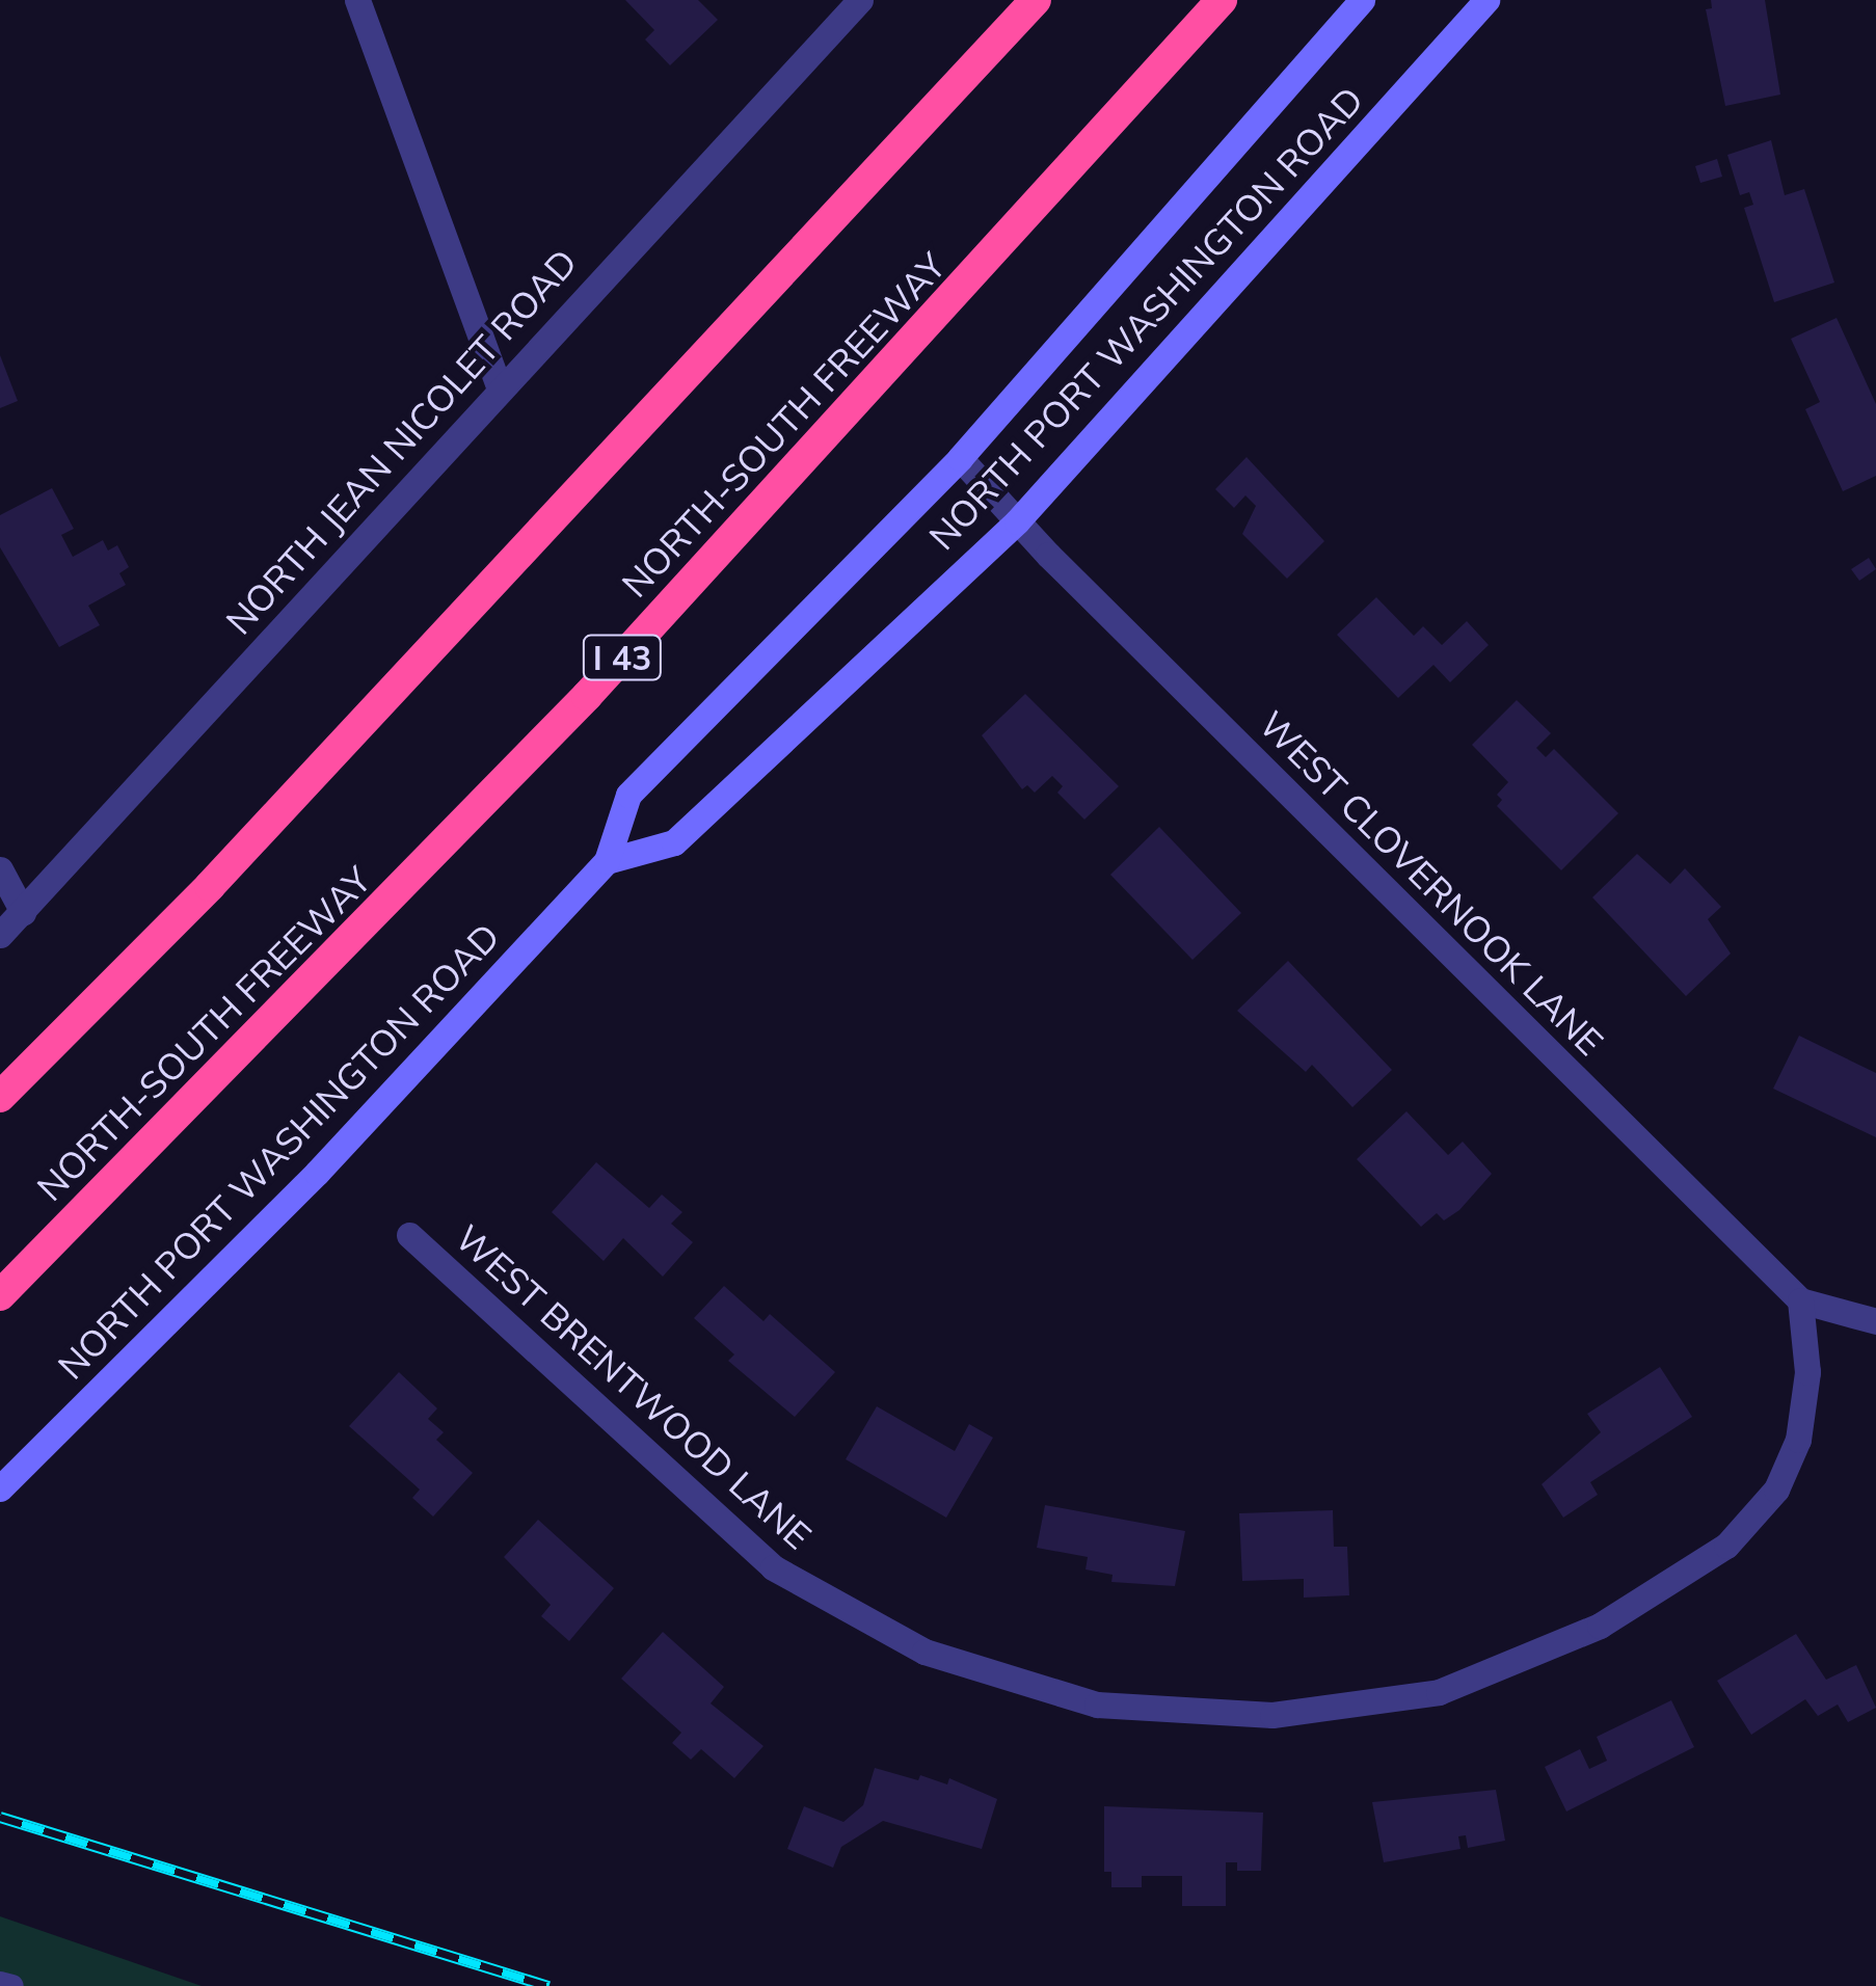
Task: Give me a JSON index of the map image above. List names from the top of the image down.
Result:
{
  "streets": {
    "highway": ["NORTH-SOUTH FREEWAY", "I 43"],
    "main road": ["NORTH PORT WASHINGTON ROAD"],
    "street": ["NORTH JEAN NICOLET ROAD", "WEST CLOVERNOOK LANE", "WEST BRENTWOOD LANE"]
  },
  "crossings": [
    ["NORTH PORT WASHINGTON ROAD", "WEST CLOVERNOOK LANE"],
    ["WEST CLOVERNOOK LANE", "WEST BRENTWOOD LANE"]
  ]
}
